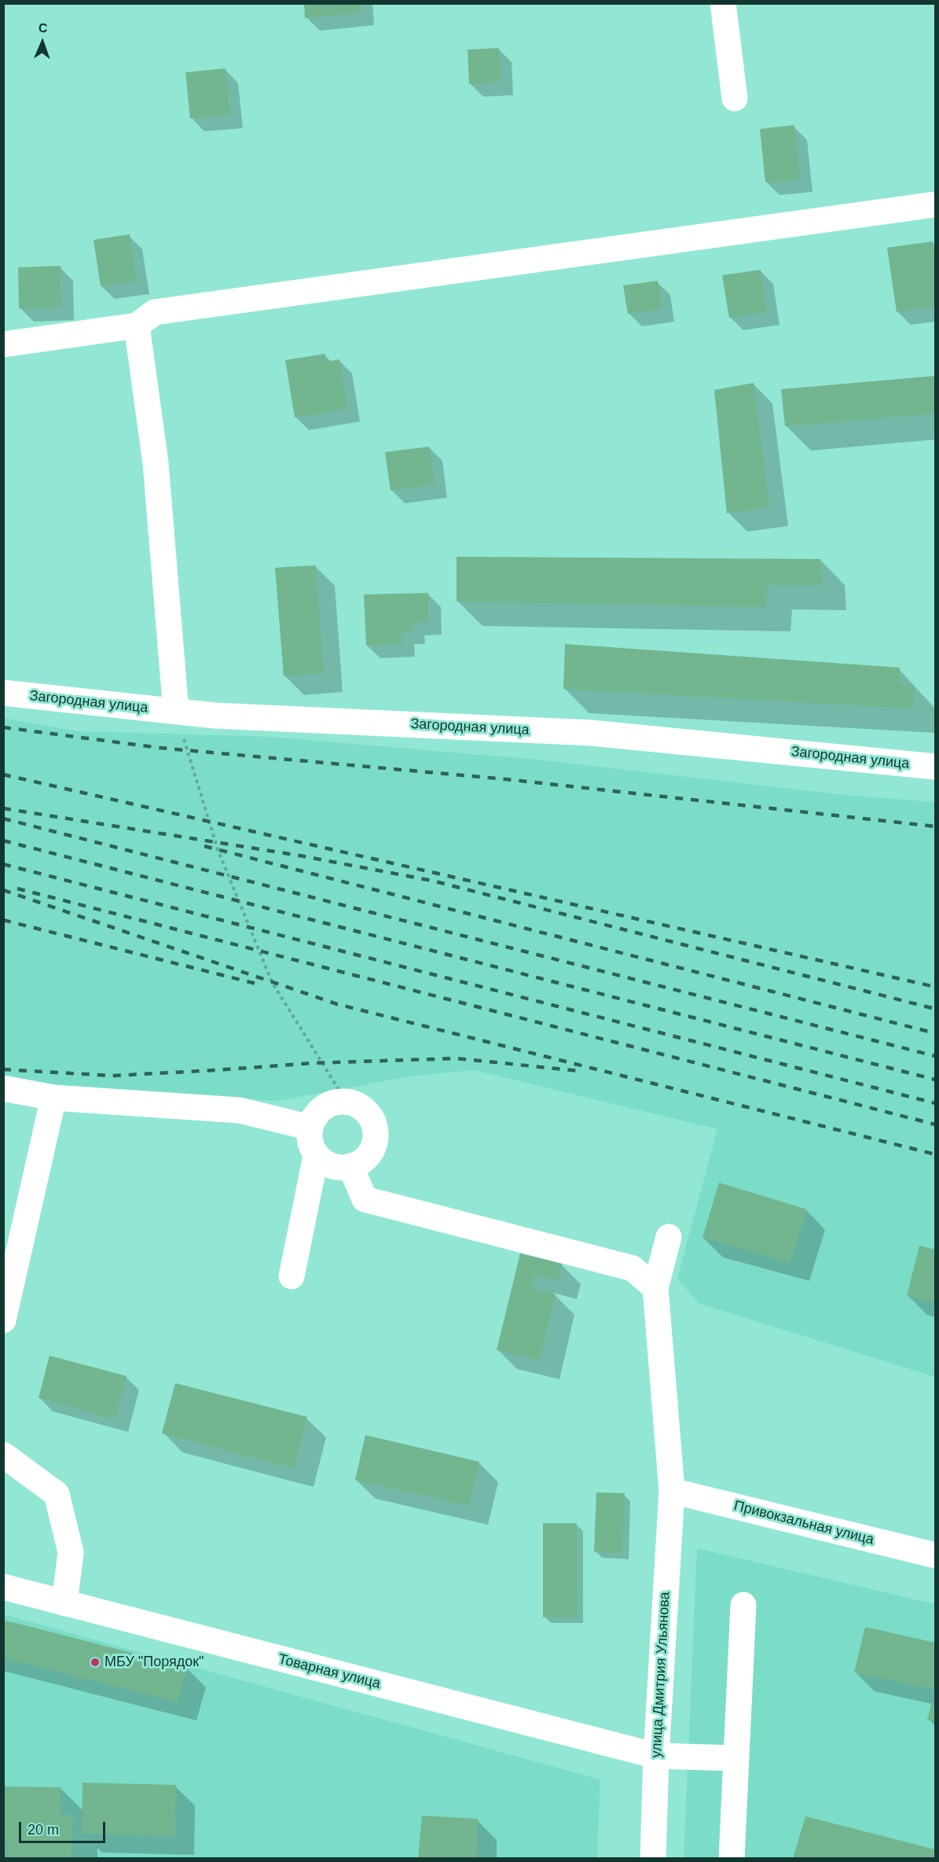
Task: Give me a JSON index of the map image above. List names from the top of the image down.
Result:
{
  "streets": {
    "street": [
      "Загородная улица",
      "Привокзальная улица",
      "Товарная улица",
      "улица Дмитрия Ульянова"
    ]
  },
  "crossings": [
    ["Привокзальная улица", "улица Дмитрия Ульянова"],
    ["Товарная улица", "улица Дмитрия Ульянова"]
  ],
  "places": ["МБУ \"Порядок\""],
  "scale_bar": "20 m",
  "north": "top"
}
